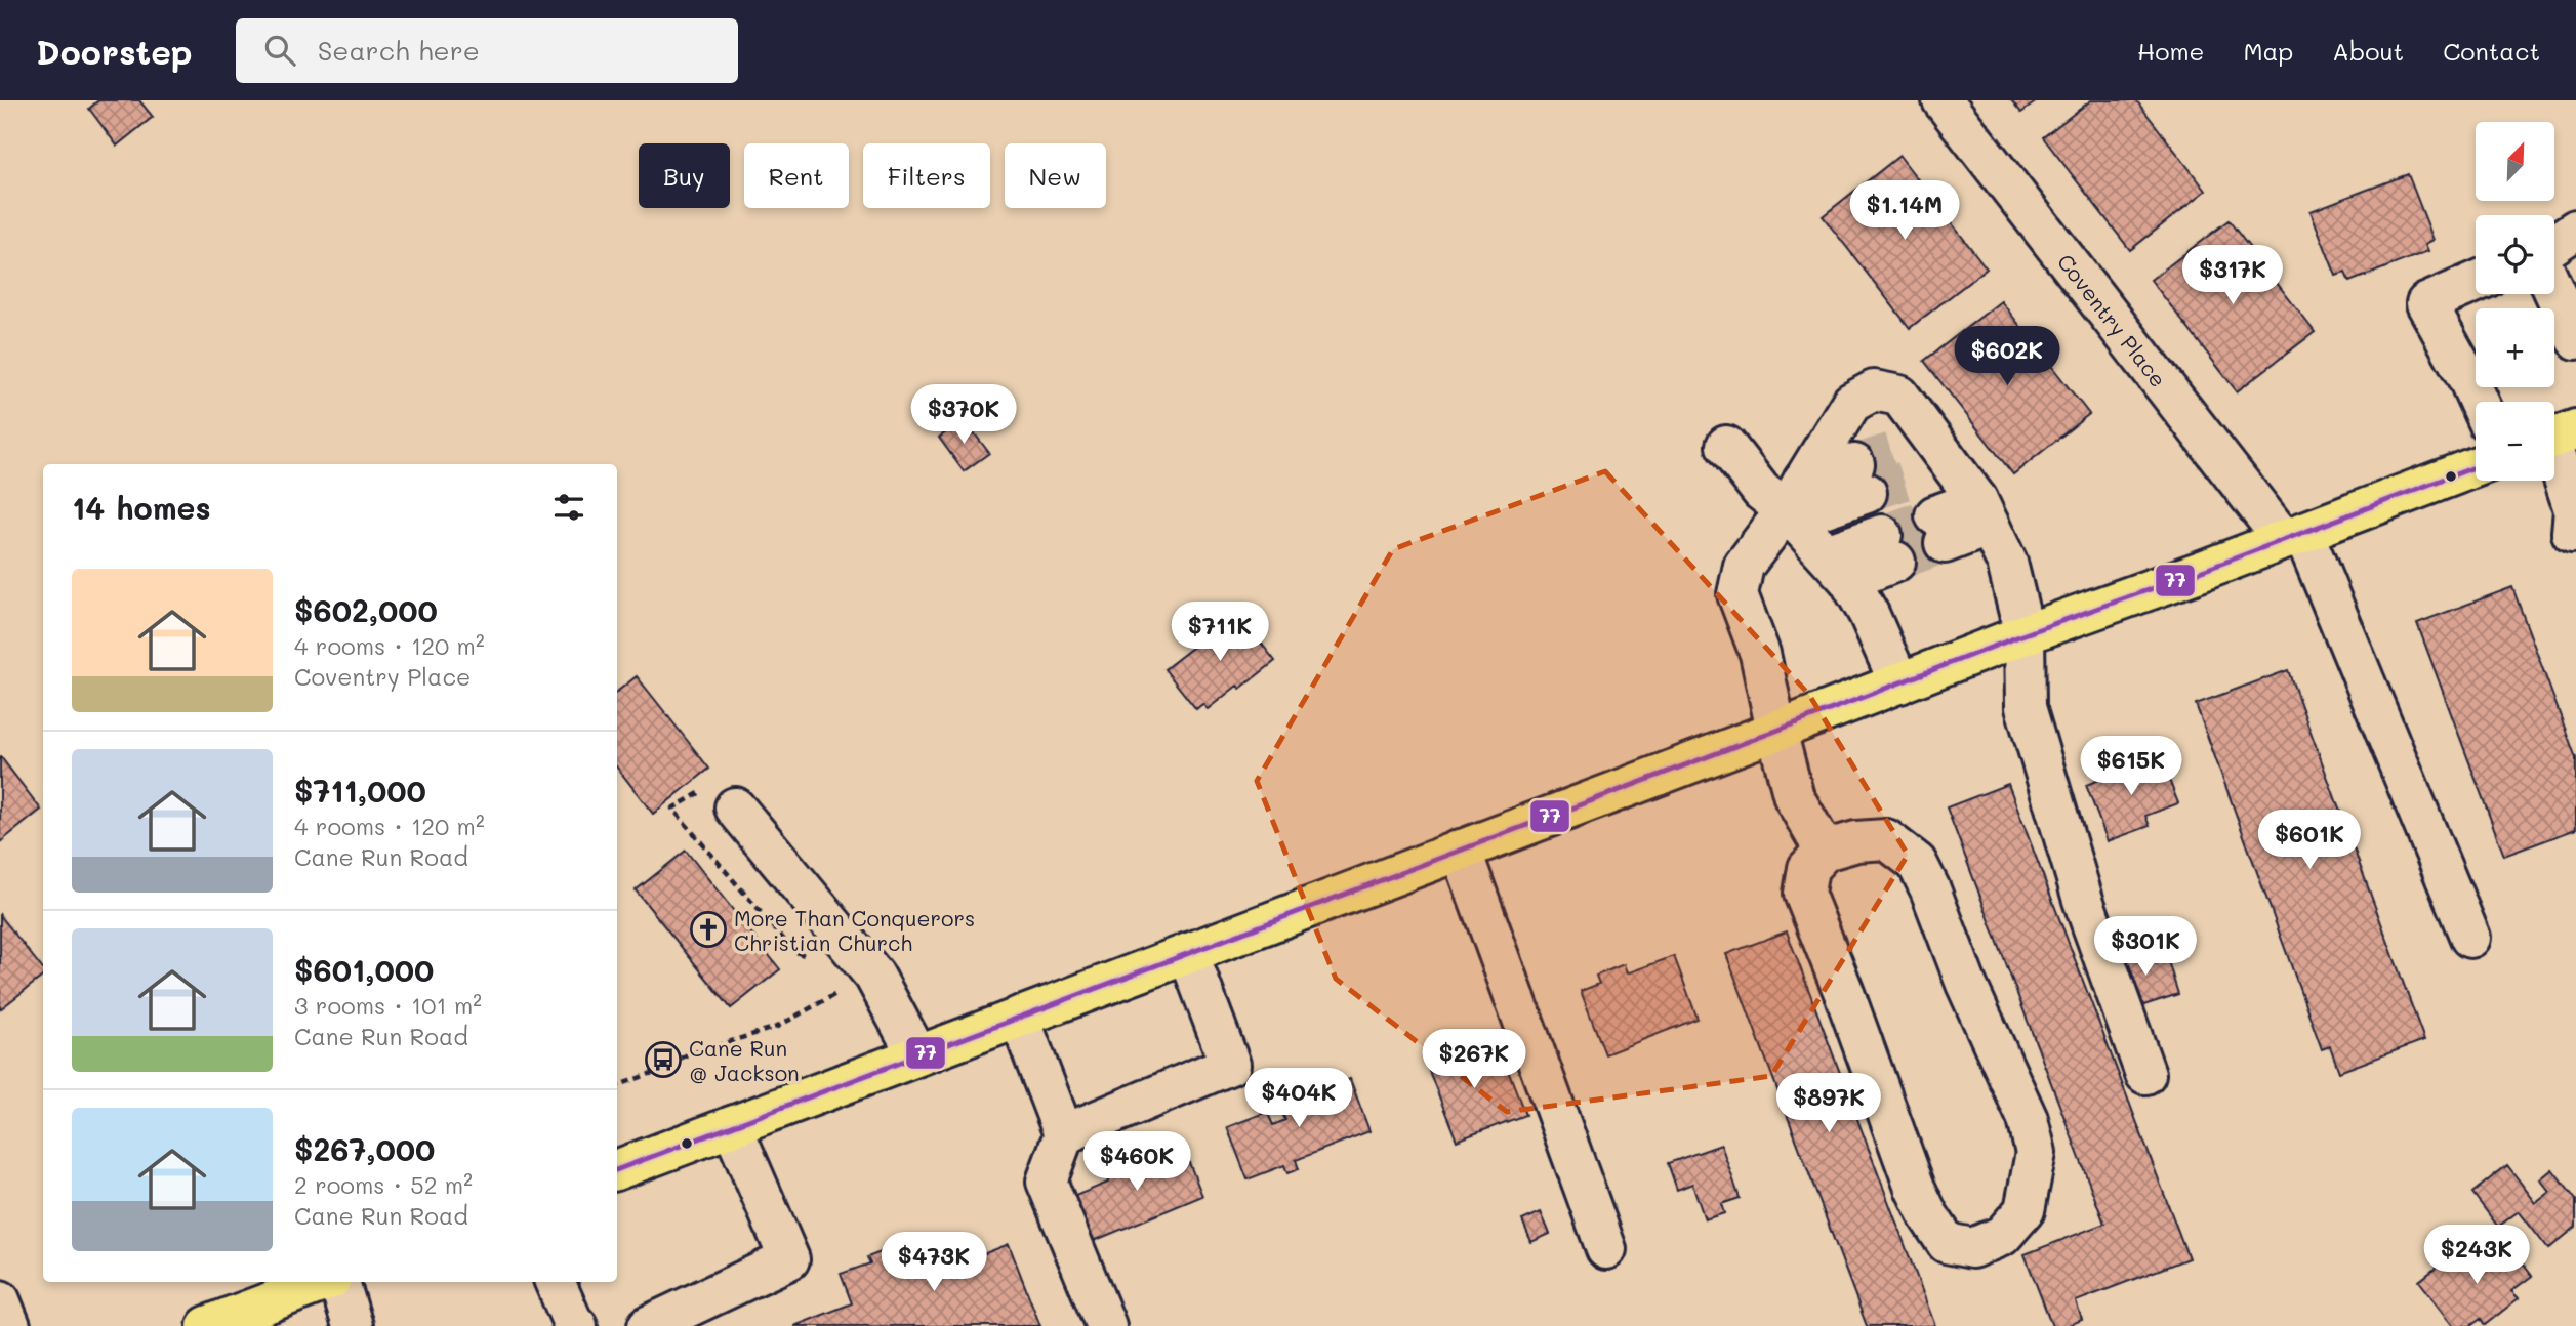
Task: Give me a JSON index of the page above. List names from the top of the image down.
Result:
{
  "streets": {
    "street": ["Coventry Place"]
  },
  "places": {
    "church": ["More Than Conquerors Christian Church"],
    "bus stop": ["Cane Run @ Jackson"]
  },
  "lines": ["transit line 77"],
  "north": "top right",
  "page": {
    "header": "Doorstep",
    "search": "Search here",
    "nav": [
      "Home",
      "Map",
      "About",
      "Contact"
    ],
    "map_buttons": ["+", "−"],
    "chip": [
      "Buy",
      "Rent",
      "Filters",
      "New"
    ],
    "price": [
      "$1.14M",
      "$317K",
      "$602K",
      "$370K",
      "$711K",
      "$615K",
      "$601K",
      "$301K",
      "$267K",
      "$404K",
      "$897K",
      "$460K",
      "$243K",
      "$473K"
    ],
    "heading": "14 homes",
    "list": [
      {
        "name": "$602,000",
        "note": "4 rooms · 120 m² · Coventry Place"
      },
      {
        "name": "$711,000",
        "note": "4 rooms · 120 m² · Cane Run Road"
      },
      {
        "name": "$601,000",
        "note": "3 rooms · 101 m² · Cane Run Road"
      },
      {
        "name": "$267,000",
        "note": "2 rooms · 52 m² · Cane Run Road"
      }
    ]
  }
}
